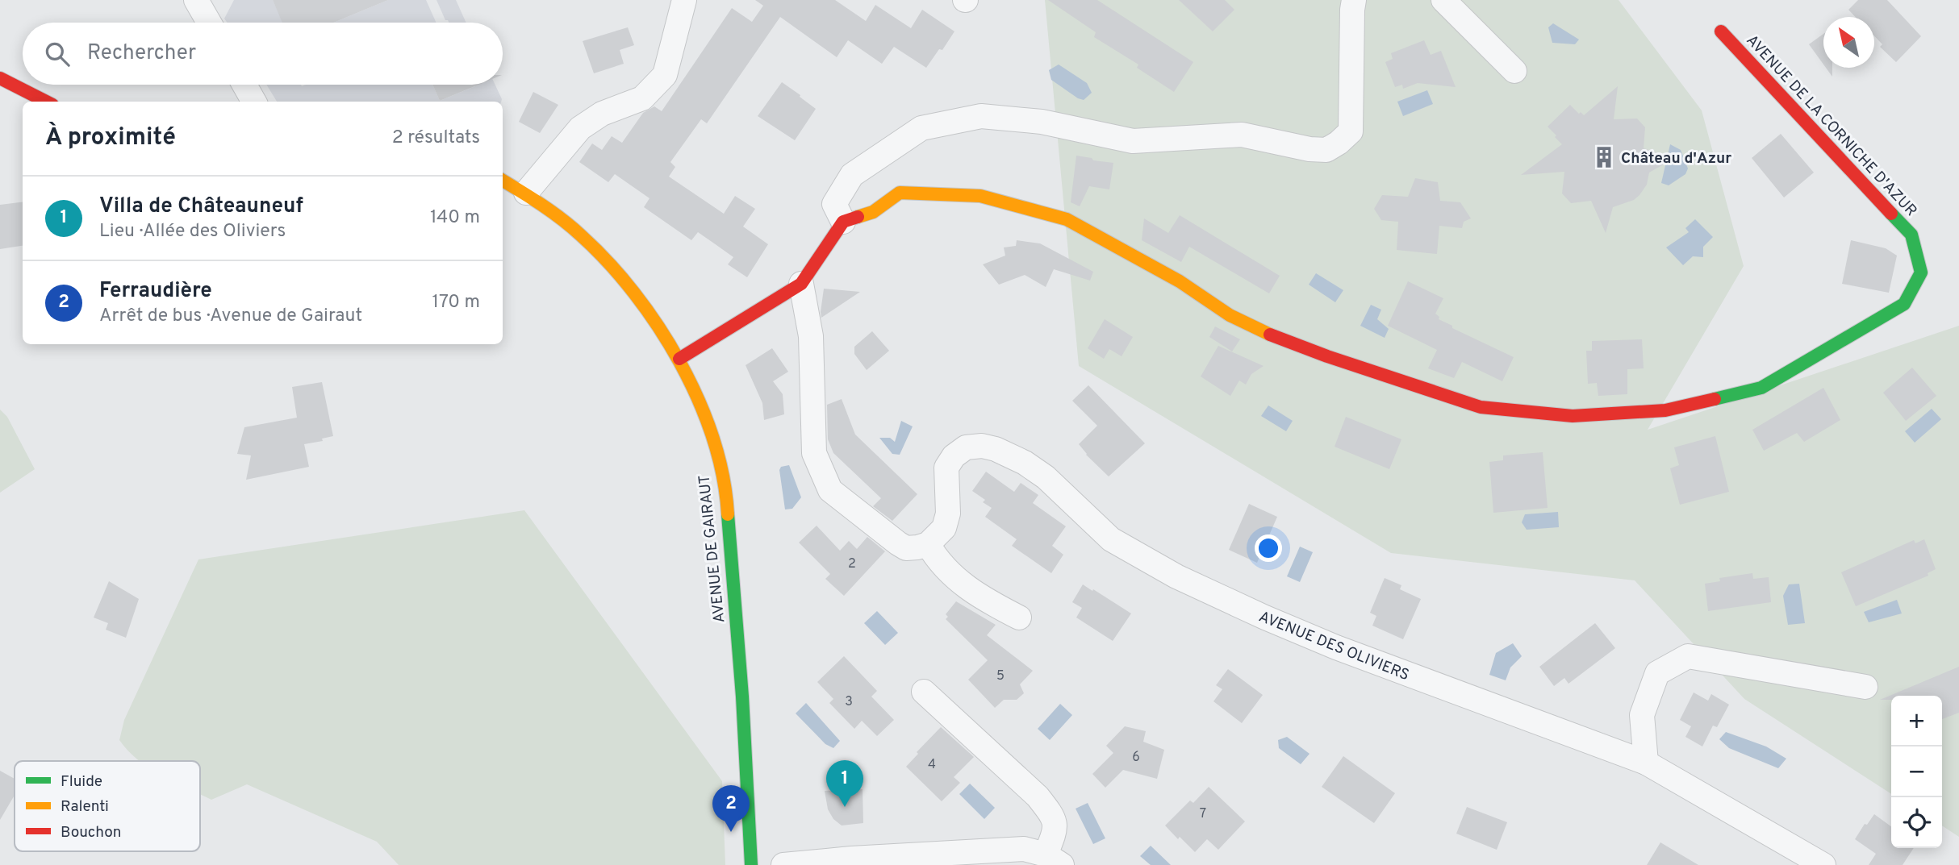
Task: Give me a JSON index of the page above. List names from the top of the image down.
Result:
{
  "streets": {
    "street": ["AVENUE DE LA CORNICHE D'AZUR", "AVENUE DE GAIRAUT", "AVENUE DES OLIVIERS"]
  },
  "places": {
    "building": ["Château d'Azur"]
  },
  "house_numbers": [
    "2",
    "5",
    "3",
    "6",
    "4",
    "7"
  ],
  "legend": ["Fluide", "Ralenti", "Bouchon"],
  "north": "top left",
  "page": {
    "search": "Rechercher",
    "heading": ["À proximité", "2 résultats"],
    "list": [
      {
        "mark": "1",
        "name": "Villa de Châteauneuf",
        "note": "Lieu · Allée des Oliviers",
        "value": "140 m"
      },
      {
        "mark": "2",
        "name": "Ferraudière",
        "note": "Arrêt de bus · Avenue de Gairaut",
        "value": "170 m"
      }
    ],
    "map_buttons": ["+", "−"],
    "pins": ["1", "2"]
  }
}
